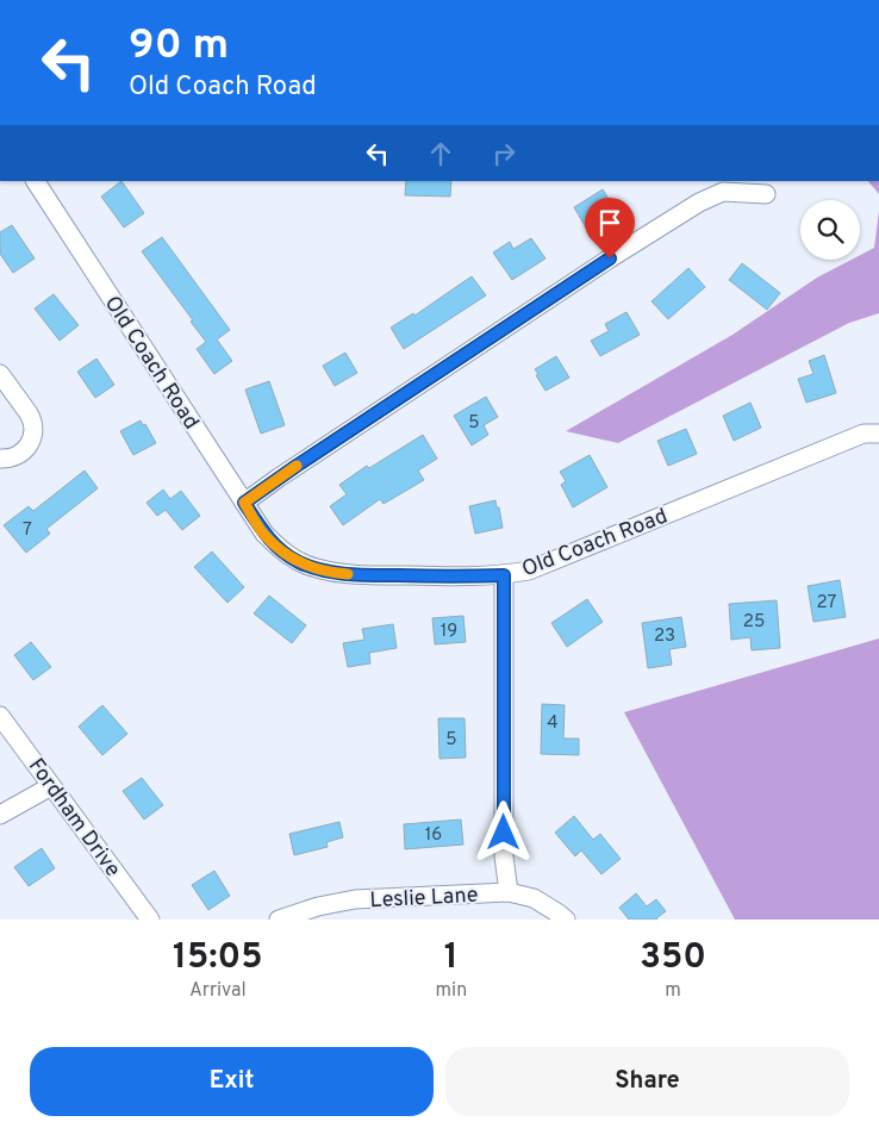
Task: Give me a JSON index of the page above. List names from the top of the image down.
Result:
{
  "streets": {
    "street": ["Old Coach Road", "Fordham Drive", "Leslie Lane"]
  },
  "house_numbers": [
    "5",
    "7",
    "27",
    "25",
    "19",
    "23",
    "4",
    "5",
    "16"
  ],
  "page": {
    "turn": ["90 m", "Old Coach Road"],
    "eta": [
      "15:05",
      "Arrival",
      "1",
      "min",
      "350",
      "m"
    ],
    "buttons": ["Exit", "Share"]
  }
}
